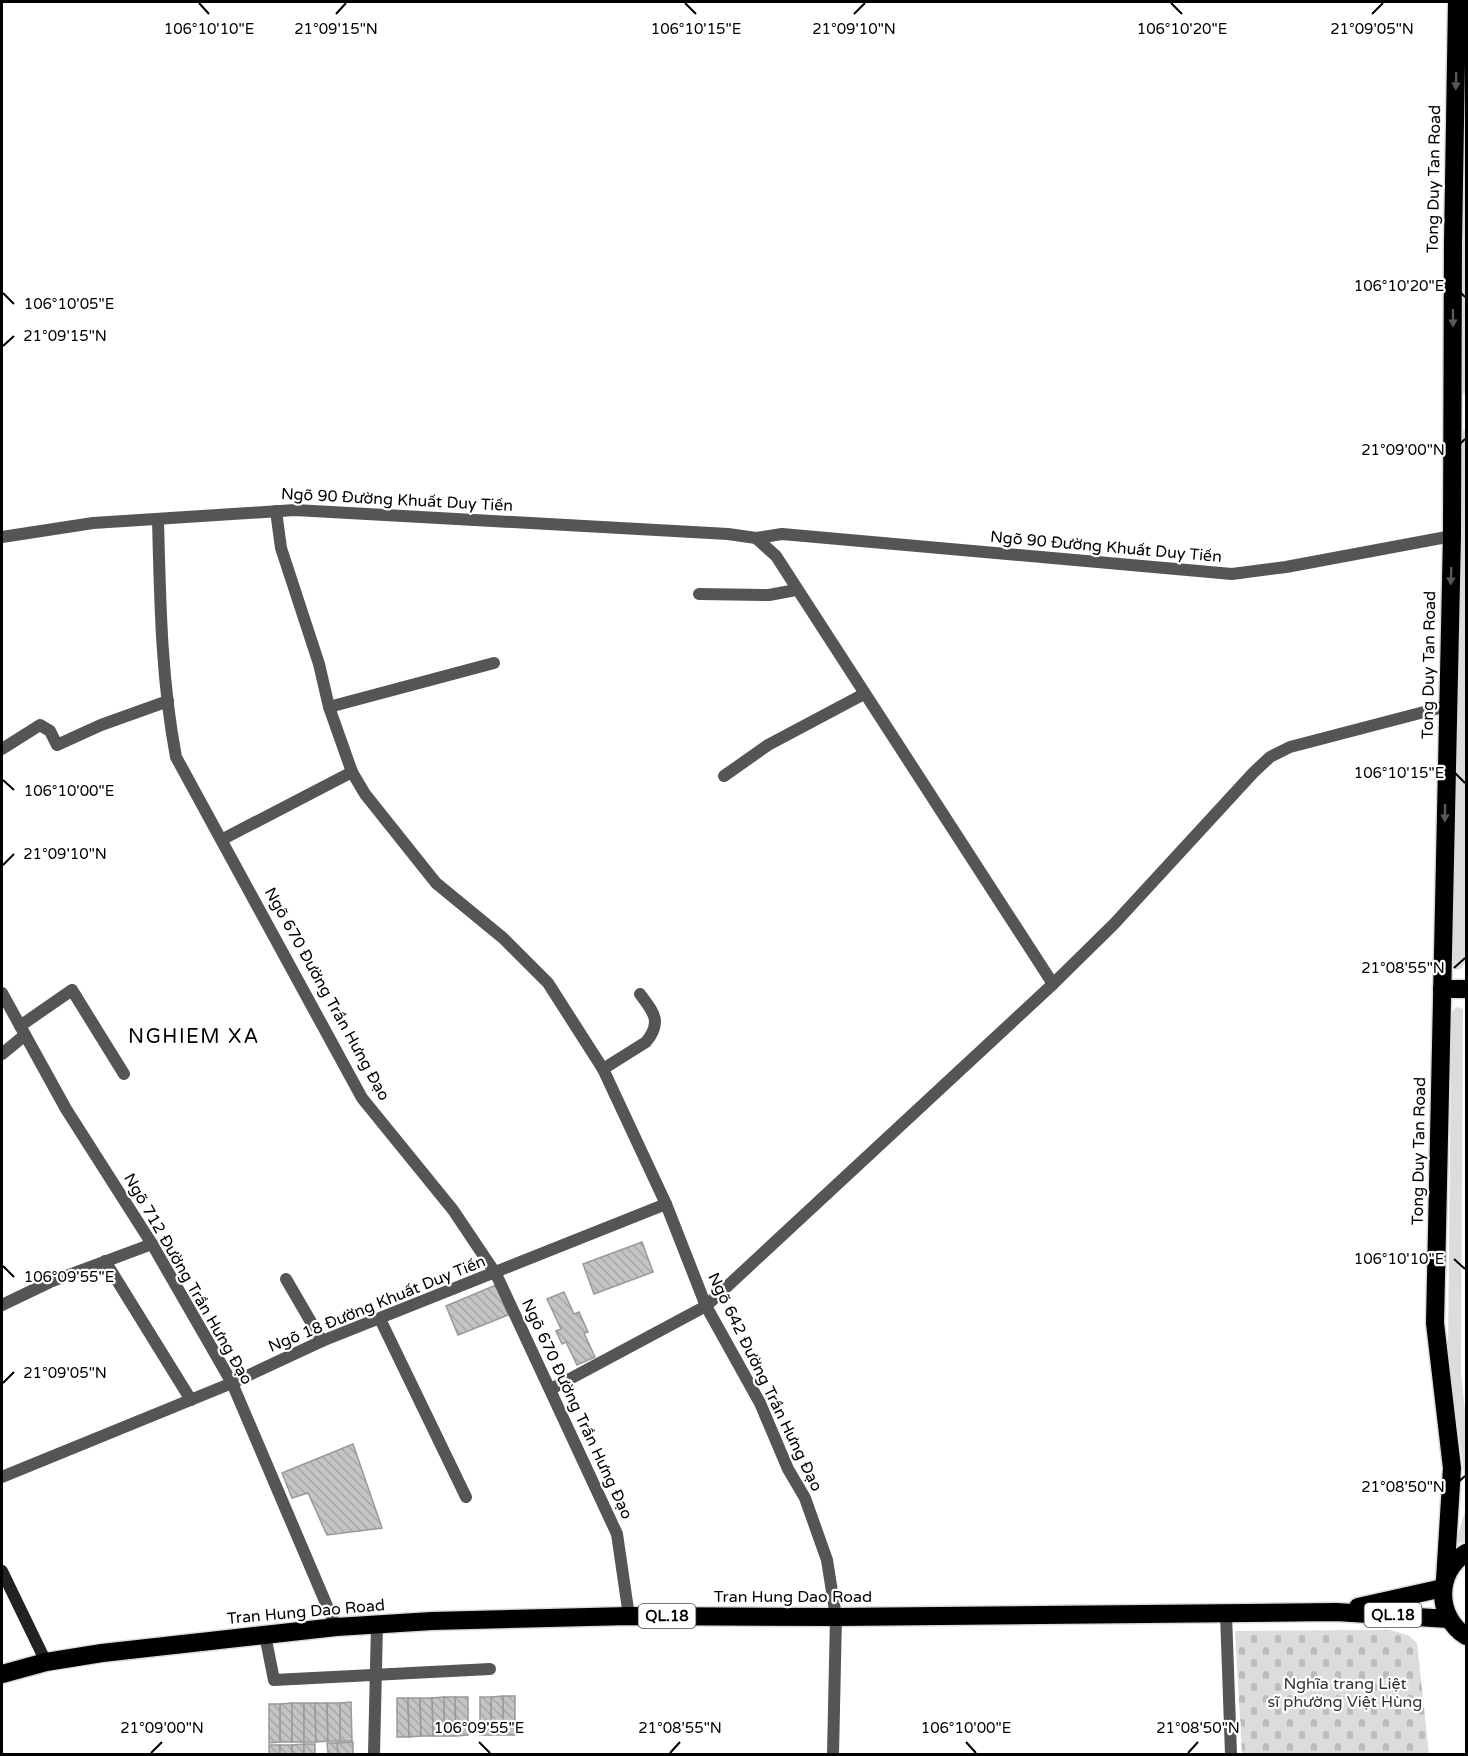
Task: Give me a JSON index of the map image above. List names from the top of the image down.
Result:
{
  "streets": {
    "highway": ["Tong Duy Tan Road", "Tran Hung Dao Road", "QL.18"],
    "street": [
      "Ngõ 90 Đường Khuất Duy Tiến",
      "Ngõ 670 Đường Trần Hưng Đạo",
      "Ngõ 712 Đường Trần Hưng Đạo",
      "Ngõ 18 Đường Khuất Duy Tiến",
      "Ngõ 642 Đường Trần Hưng Đạo"
    ]
  },
  "crossings": [
    ["Tong Duy Tan Road", "Ngõ 90 Đường Khuất Duy Tiến"],
    ["Tong Duy Tan Road", "Tran Hung Dao Road"],
    ["Tong Duy Tan Road", "QL.18"],
    ["Ngõ 90 Đường Khuất Duy Tiến", "Ngõ 670 Đường Trần Hưng Đạo"],
    ["Ngõ 90 Đường Khuất Duy Tiến", "Ngõ 642 Đường Trần Hưng Đạo"],
    ["Ngõ 670 Đường Trần Hưng Đạo", "Ngõ 18 Đường Khuất Duy Tiến"],
    ["Ngõ 670 Đường Trần Hưng Đạo", "Tran Hung Dao Road"],
    ["Ngõ 712 Đường Trần Hưng Đạo", "Ngõ 18 Đường Khuất Duy Tiến"],
    ["Ngõ 712 Đường Trần Hưng Đạo", "Tran Hung Dao Road"],
    ["Ngõ 18 Đường Khuất Duy Tiến", "Ngõ 642 Đường Trần Hưng Đạo"],
    ["Ngõ 642 Đường Trần Hưng Đạo", "Tran Hung Dao Road"],
    ["Tran Hung Dao Road", "QL.18"]
  ],
  "one_way": ["Tong Duy Tan Road"],
  "districts": ["NGHIEM XA"],
  "parks": ["Nghĩa trang Liệt sĩ phường Việt Hùng"],
  "coordinates": [
    "106°10'10\"E",
    "21°09'15\"N",
    "106°10'15\"E",
    "21°09'10\"N",
    "106°10'20\"E",
    "21°09'05\"N",
    "106°10'05\"E",
    "21°09'00\"N",
    "106°10'00\"E",
    "21°08'55\"N",
    "106°09'55\"E",
    "21°08'50\"N"
  ]
}
